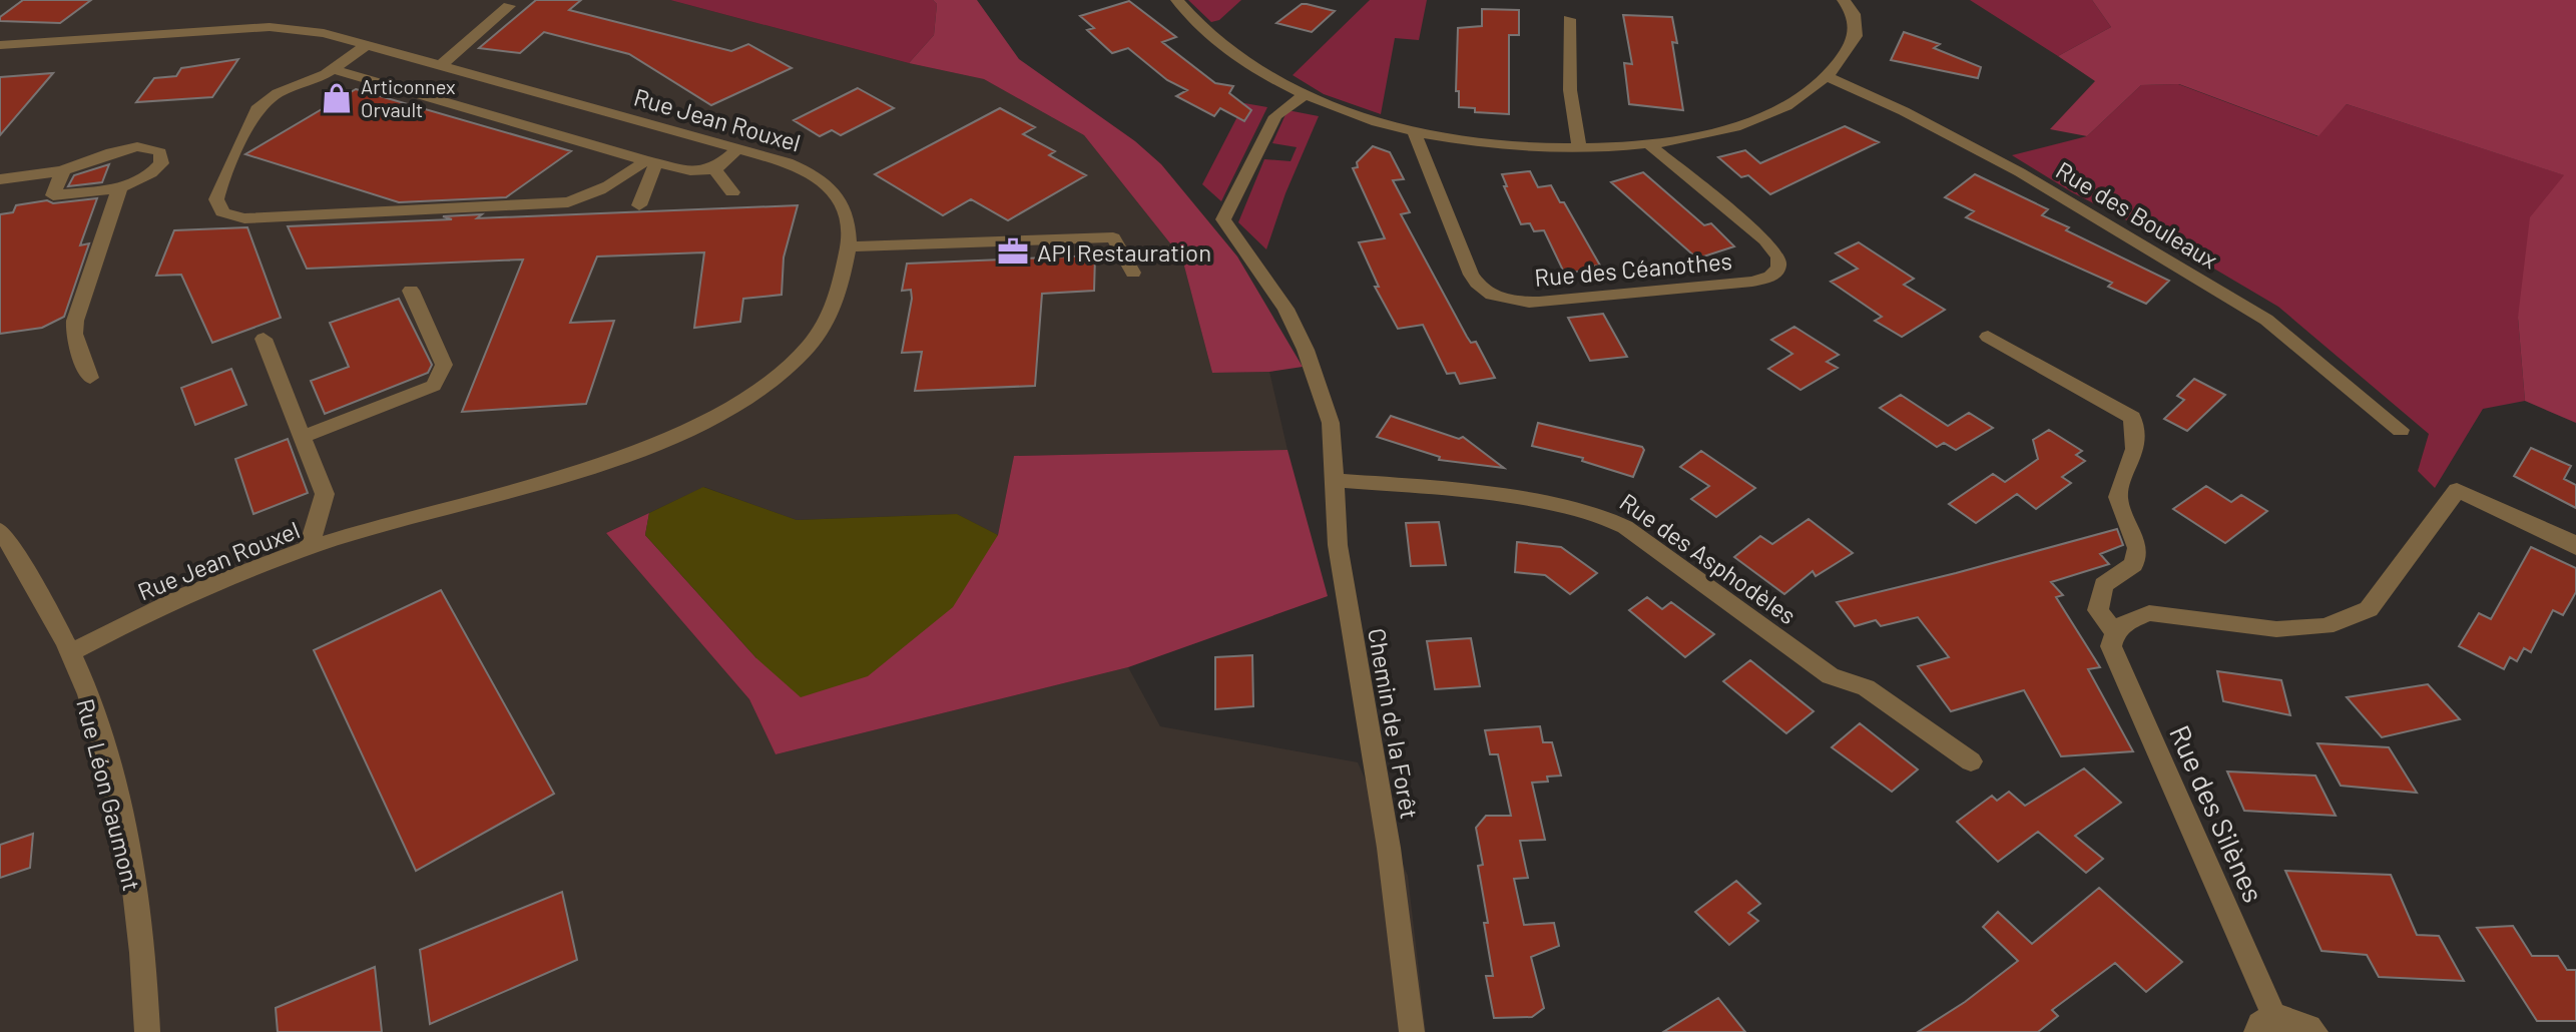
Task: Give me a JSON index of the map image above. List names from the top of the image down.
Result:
{
  "streets": {
    "street": [
      "Rue Jean Rouxel",
      "Rue des Bouleaux",
      "Rue des Céanothes",
      "Rue des Asphodèles",
      "Chemin de la Forêt",
      "Rue Léon Gaumont",
      "Rue des Silènes"
    ]
  },
  "crossings": [
    ["Rue Jean Rouxel", "Rue Léon Gaumont"],
    ["Rue des Asphodèles", "Chemin de la Forêt"]
  ],
  "places": {
    "shop": ["Articonnex Orvault"],
    "office": ["API Restauration"]
  }
}
